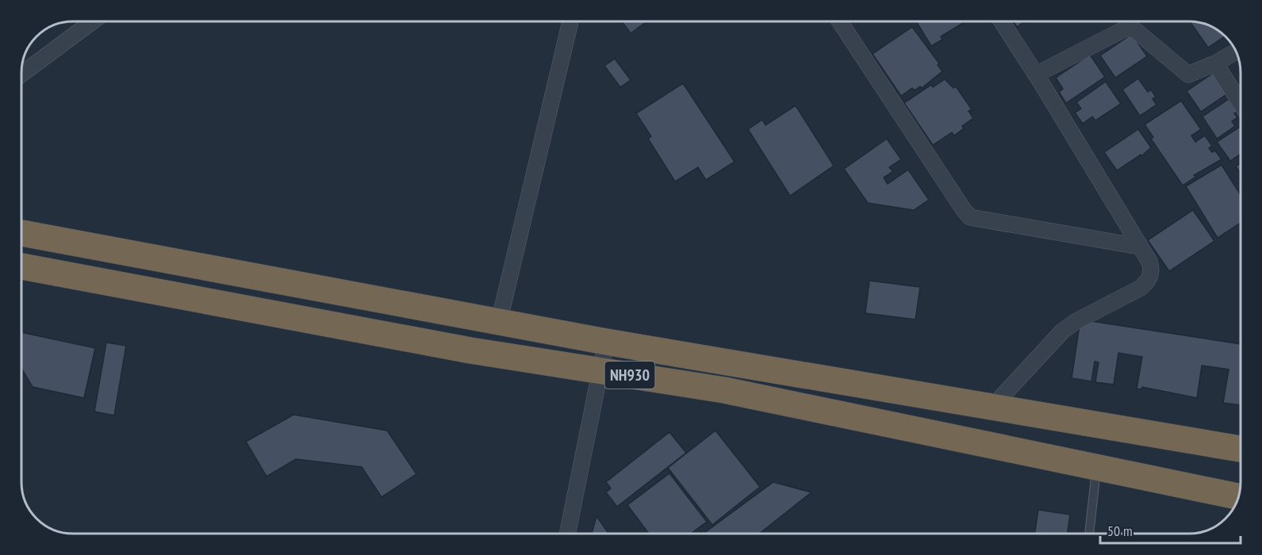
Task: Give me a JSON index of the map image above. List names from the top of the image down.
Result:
{
  "streets": {
    "highway": ["NH930"]
  },
  "scale_bar": "50 m"
}
